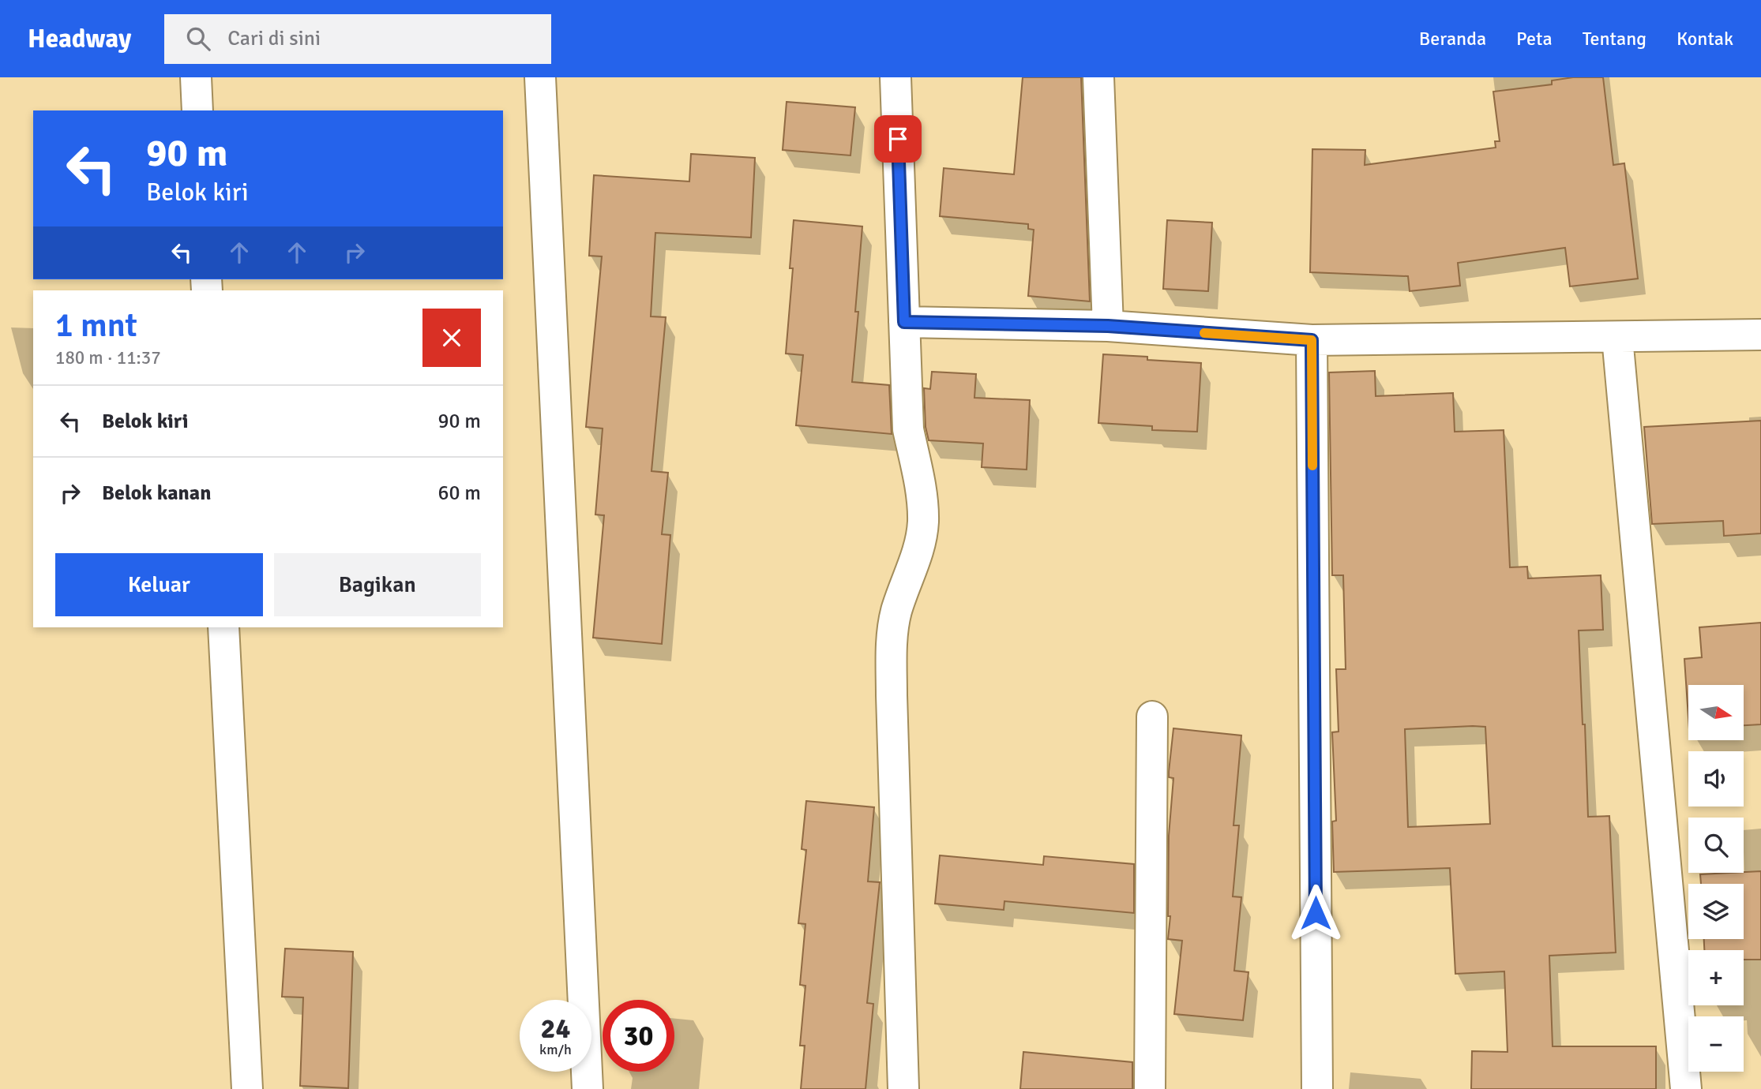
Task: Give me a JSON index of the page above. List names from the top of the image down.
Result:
{
  "north": "right",
  "page": {
    "header": "Headway",
    "search": "Cari di sini",
    "nav": [
      "Beranda",
      "Peta",
      "Tentang",
      "Kontak"
    ],
    "turn": ["90 m", "Belok kiri"],
    "heading": ["1 mnt", "180 m · 11:37"],
    "list": [
      {
        "name": "Belok kiri",
        "value": "90 m"
      },
      {
        "name": "Belok kanan",
        "value": "60 m"
      }
    ],
    "buttons": ["Keluar", "Bagikan"],
    "map_buttons": ["+", "−"],
    "speed": "24 km/h",
    "limit": "30"
  }
}
